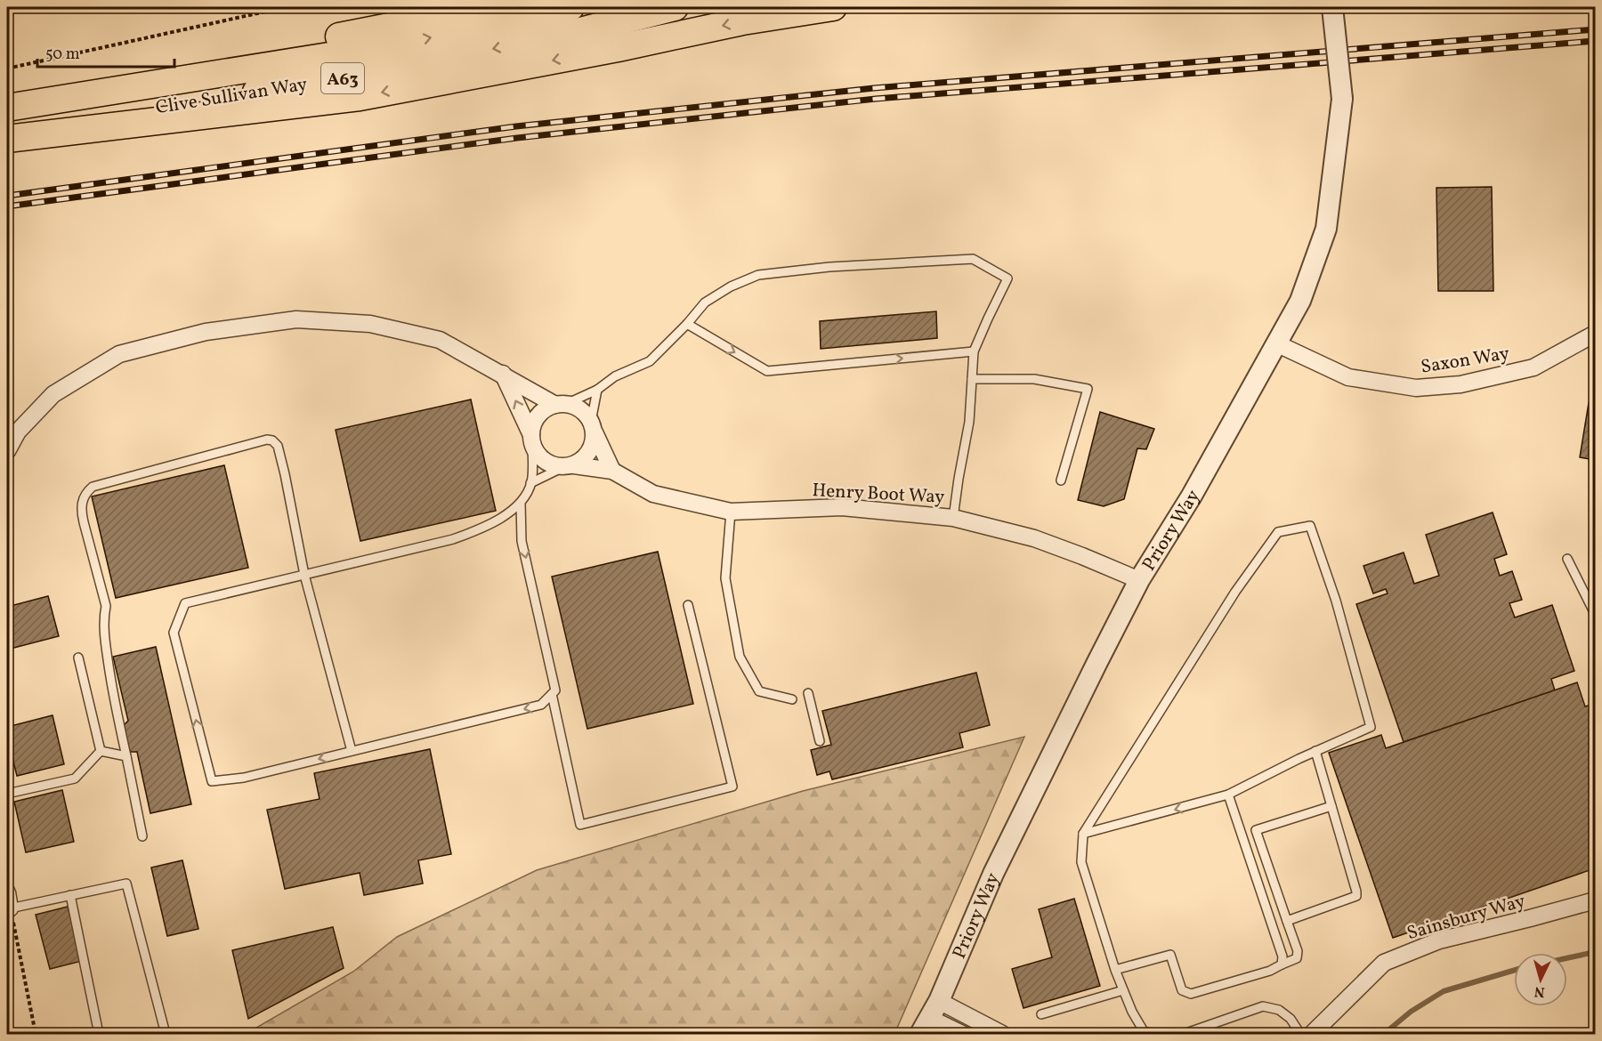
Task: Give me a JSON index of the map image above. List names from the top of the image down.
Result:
{
  "streets": {
    "highway": ["A63", "Clive Sullivan Way"],
    "street": [
      "Saxon Way",
      "Henry Boot Way",
      "Priory Way",
      "Sainsbury Way"
    ]
  },
  "crossings": [
    ["Saxon Way", "Priory Way"],
    ["Henry Boot Way", "Priory Way"]
  ],
  "scale_bar": "50 m",
  "north": "bottom"
}
